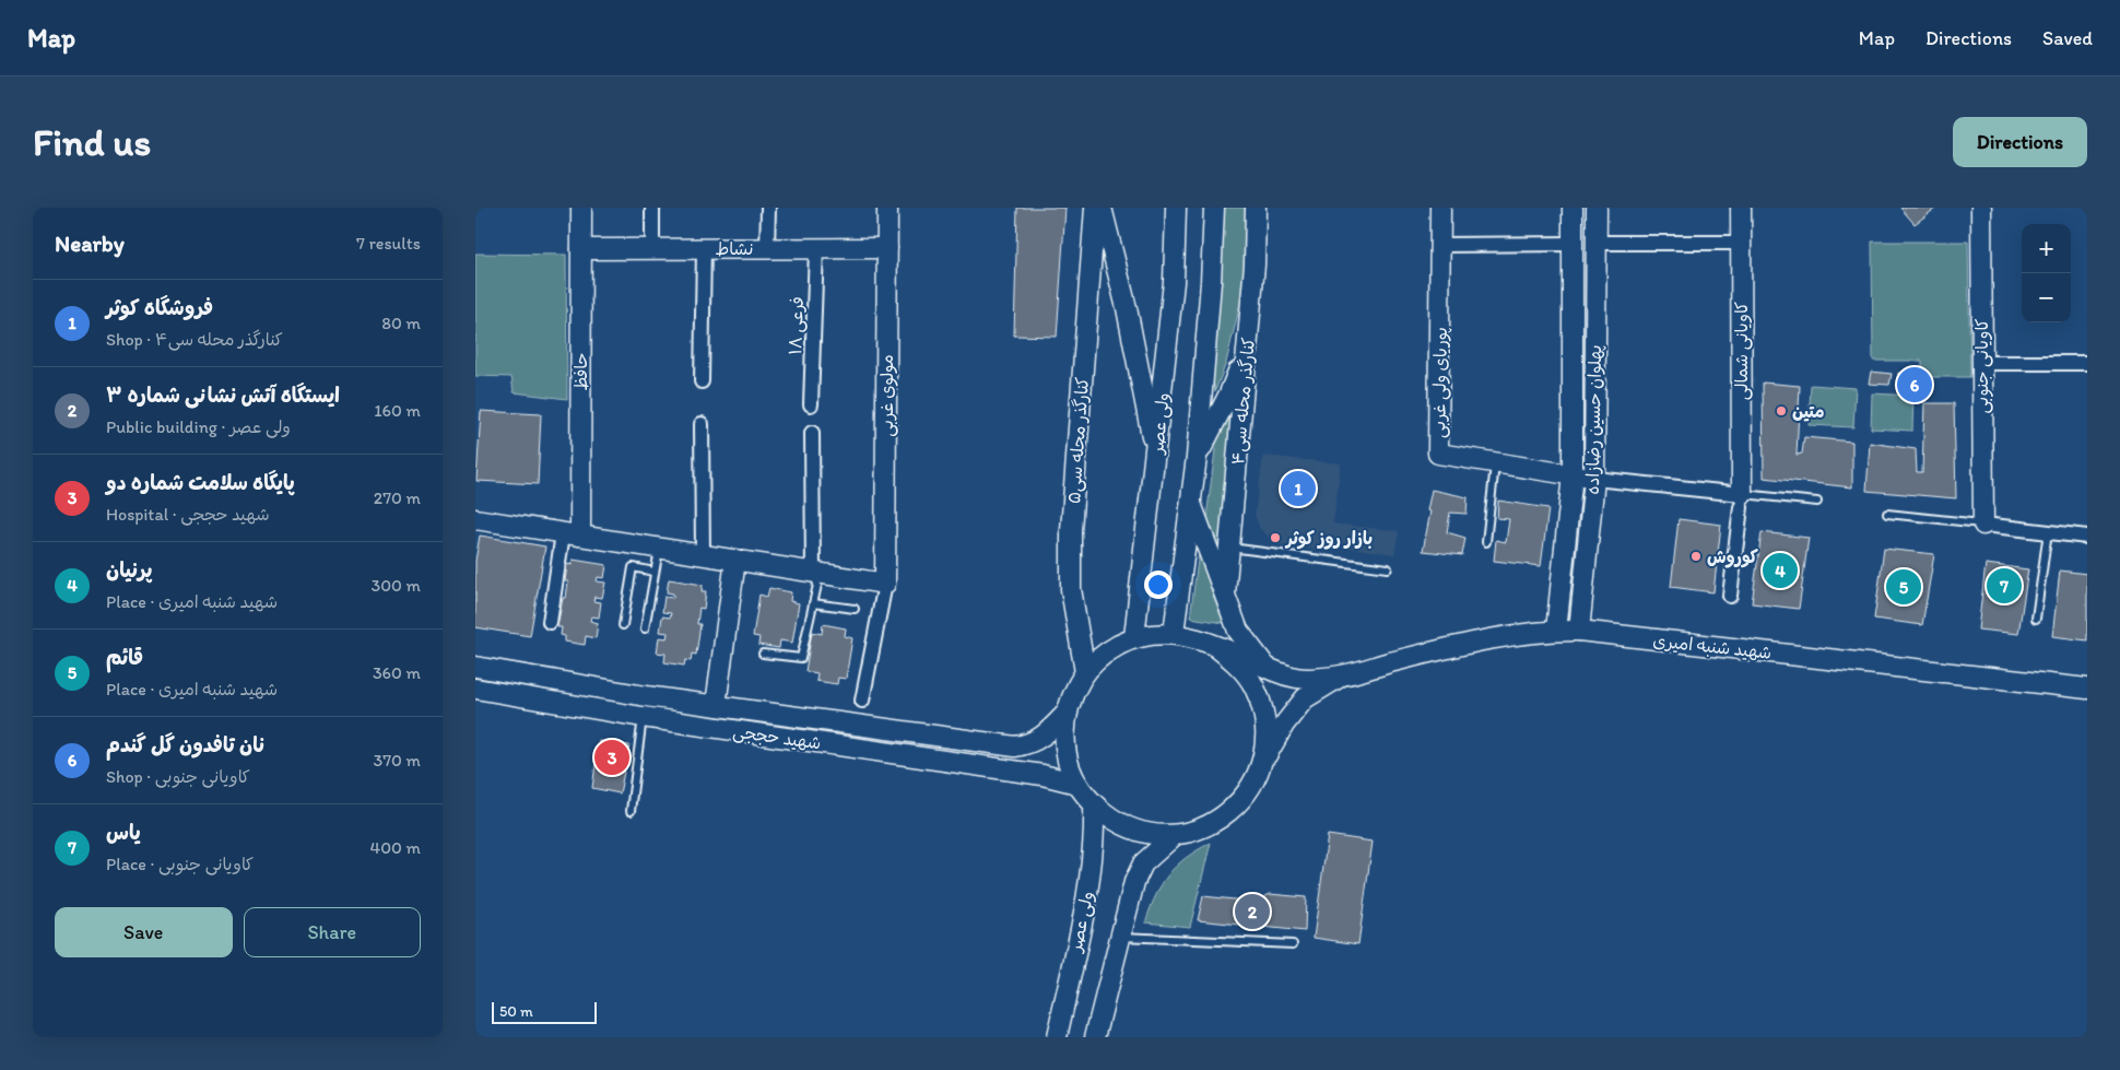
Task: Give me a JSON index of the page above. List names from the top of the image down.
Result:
{
  "streets": {
    "street": [
      "نشاط",
      "فرعی ۱۸",
      "کاویانی شمالی",
      "کاویانی جنوبی",
      "حافظ",
      "پوریای ولی غربی",
      "مولوی غربی",
      "کنارگذر محله سی۴",
      "پهلوان حسین رضازاده",
      "ولی عصر",
      "کنارگذر محله سی۵",
      "شهید شنبه امیری",
      "شهید حججی"
    ]
  },
  "crossings": [
    ["نشاط", "فرعی ۱۸"],
    ["نشاط", "حافظ"],
    ["نشاط", "مولوی غربی"],
    ["پوریای ولی غربی", "پهلوان حسین رضازاده"],
    ["پهلوان حسین رضازاده", "شهید شنبه امیری"]
  ],
  "places": ["متین", "بازار روز کوثر", "کوروش"],
  "scale_bar": "50 m",
  "page": {
    "header": "Map",
    "nav": ["Map", "Directions", "Saved"],
    "buttons": [
      "Directions",
      ["Save", "Share"]
    ],
    "title": "Find us",
    "heading": ["Nearby", "7 results"],
    "map_buttons": ["+", "−"],
    "list": [
      {
        "mark": "1",
        "name": "فروشگاه کوثر",
        "note": "Shop · کنارگذر محله سی۴",
        "value": "80 m"
      },
      {
        "mark": "2",
        "name": "ایستگاه آتش نشانی شماره ۳",
        "note": "Public building · ولی عصر",
        "value": "160 m"
      },
      {
        "mark": "3",
        "name": "پایگاه سلامت شماره دو",
        "note": "Hospital · شهید حججی",
        "value": "270 m"
      },
      {
        "mark": "4",
        "name": "پرنیان",
        "note": "Place · شهید شنبه امیری",
        "value": "300 m"
      },
      {
        "mark": "5",
        "name": "قائم",
        "note": "Place · شهید شنبه امیری",
        "value": "360 m"
      },
      {
        "mark": "6",
        "name": "نان تافدون گل گندم",
        "note": "Shop · کاویانی جنوبی",
        "value": "370 m"
      },
      {
        "mark": "7",
        "name": "یاس",
        "note": "Place · کاویانی جنوبی",
        "value": "400 m"
      }
    ],
    "pins": [
      "6",
      "1",
      "4",
      "7",
      "5",
      "3",
      "2"
    ],
    "scale": "50 m"
  }
}
